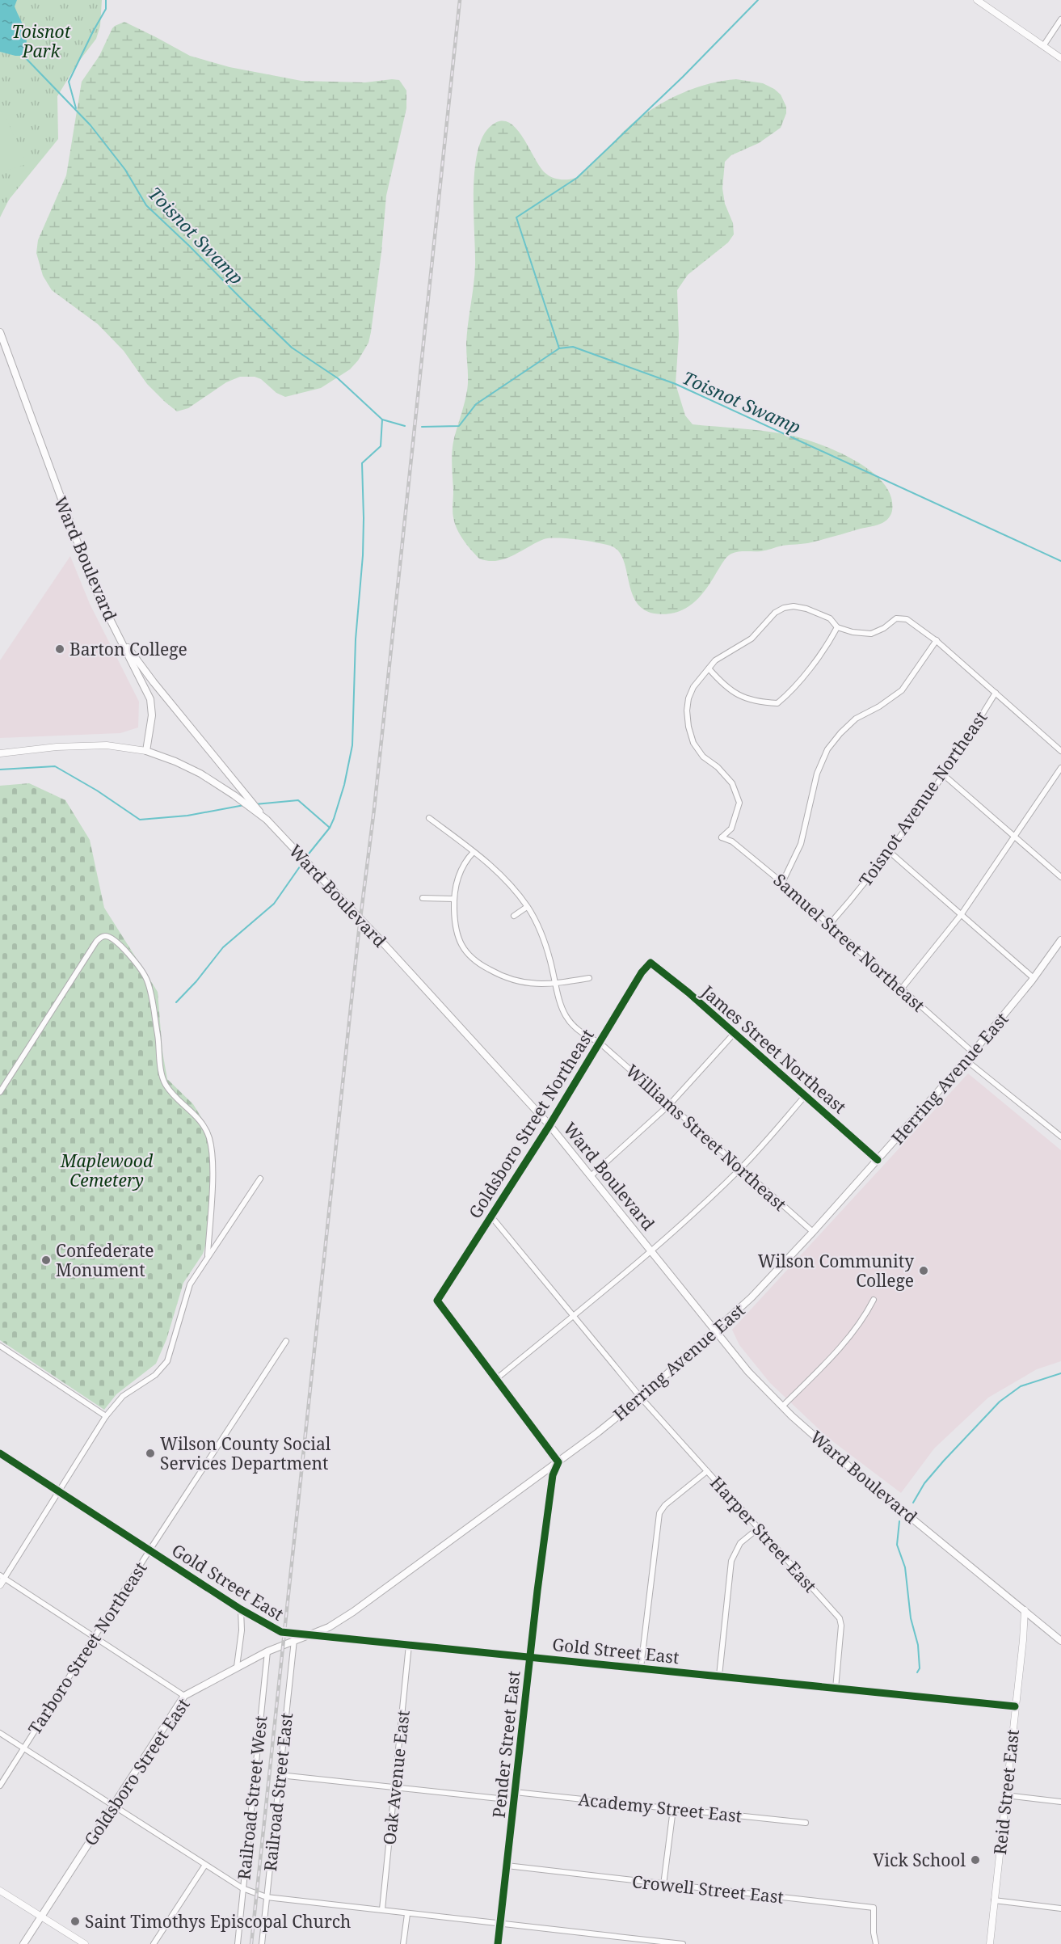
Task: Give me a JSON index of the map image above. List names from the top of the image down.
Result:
{
  "streets": {
    "main road": ["Ward Boulevard", "Herring Avenue East", "Goldsboro Street East"],
    "street": [
      "Toisnot Avenue Northeast",
      "Samuel Street Northeast",
      "James Street Northeast",
      "Goldsboro Street Northeast",
      "Williams Street Northeast",
      "Harper Street East",
      "Gold Street East",
      "Tarboro Street Northeast",
      "Pender Street East",
      "Oak Avenue East",
      "Railroad Street East",
      "Reid Street East",
      "Railroad Street West",
      "Academy Street East",
      "Crowell Street East"
    ]
  },
  "crossings": [
    ["Ward Boulevard", "Herring Avenue East"],
    ["Ward Boulevard", "Goldsboro Street Northeast"],
    ["Ward Boulevard", "Reid Street East"],
    ["Toisnot Avenue Northeast", "Samuel Street Northeast"],
    ["Samuel Street Northeast", "Herring Avenue East"],
    ["James Street Northeast", "Herring Avenue East"],
    ["James Street Northeast", "Goldsboro Street Northeast"],
    ["Herring Avenue East", "Williams Street Northeast"],
    ["Herring Avenue East", "Harper Street East"],
    ["Herring Avenue East", "Gold Street East"],
    ["Herring Avenue East", "Pender Street East"],
    ["Herring Avenue East", "Goldsboro Street East"],
    ["Herring Avenue East", "Railroad Street East"],
    ["Goldsboro Street Northeast", "Williams Street Northeast"],
    ["Goldsboro Street Northeast", "Harper Street East"],
    ["Harper Street East", "Gold Street East"],
    ["Gold Street East", "Tarboro Street Northeast"],
    ["Gold Street East", "Pender Street East"],
    ["Gold Street East", "Oak Avenue East"],
    ["Gold Street East", "Reid Street East"],
    ["Pender Street East", "Academy Street East"],
    ["Pender Street East", "Crowell Street East"],
    ["Goldsboro Street East", "Railroad Street East"],
    ["Goldsboro Street East", "Railroad Street West"]
  ],
  "water": ["Toisnot Swamp"],
  "parks": ["Toisnot Park", "Maplewood Cemetery"],
  "places": [
    "Barton College",
    "Confederate Monument",
    "Wilson Community College",
    "Wilson County Social Services Department",
    "Vick School",
    "Saint Timothys Episcopal Church"
  ]
}
